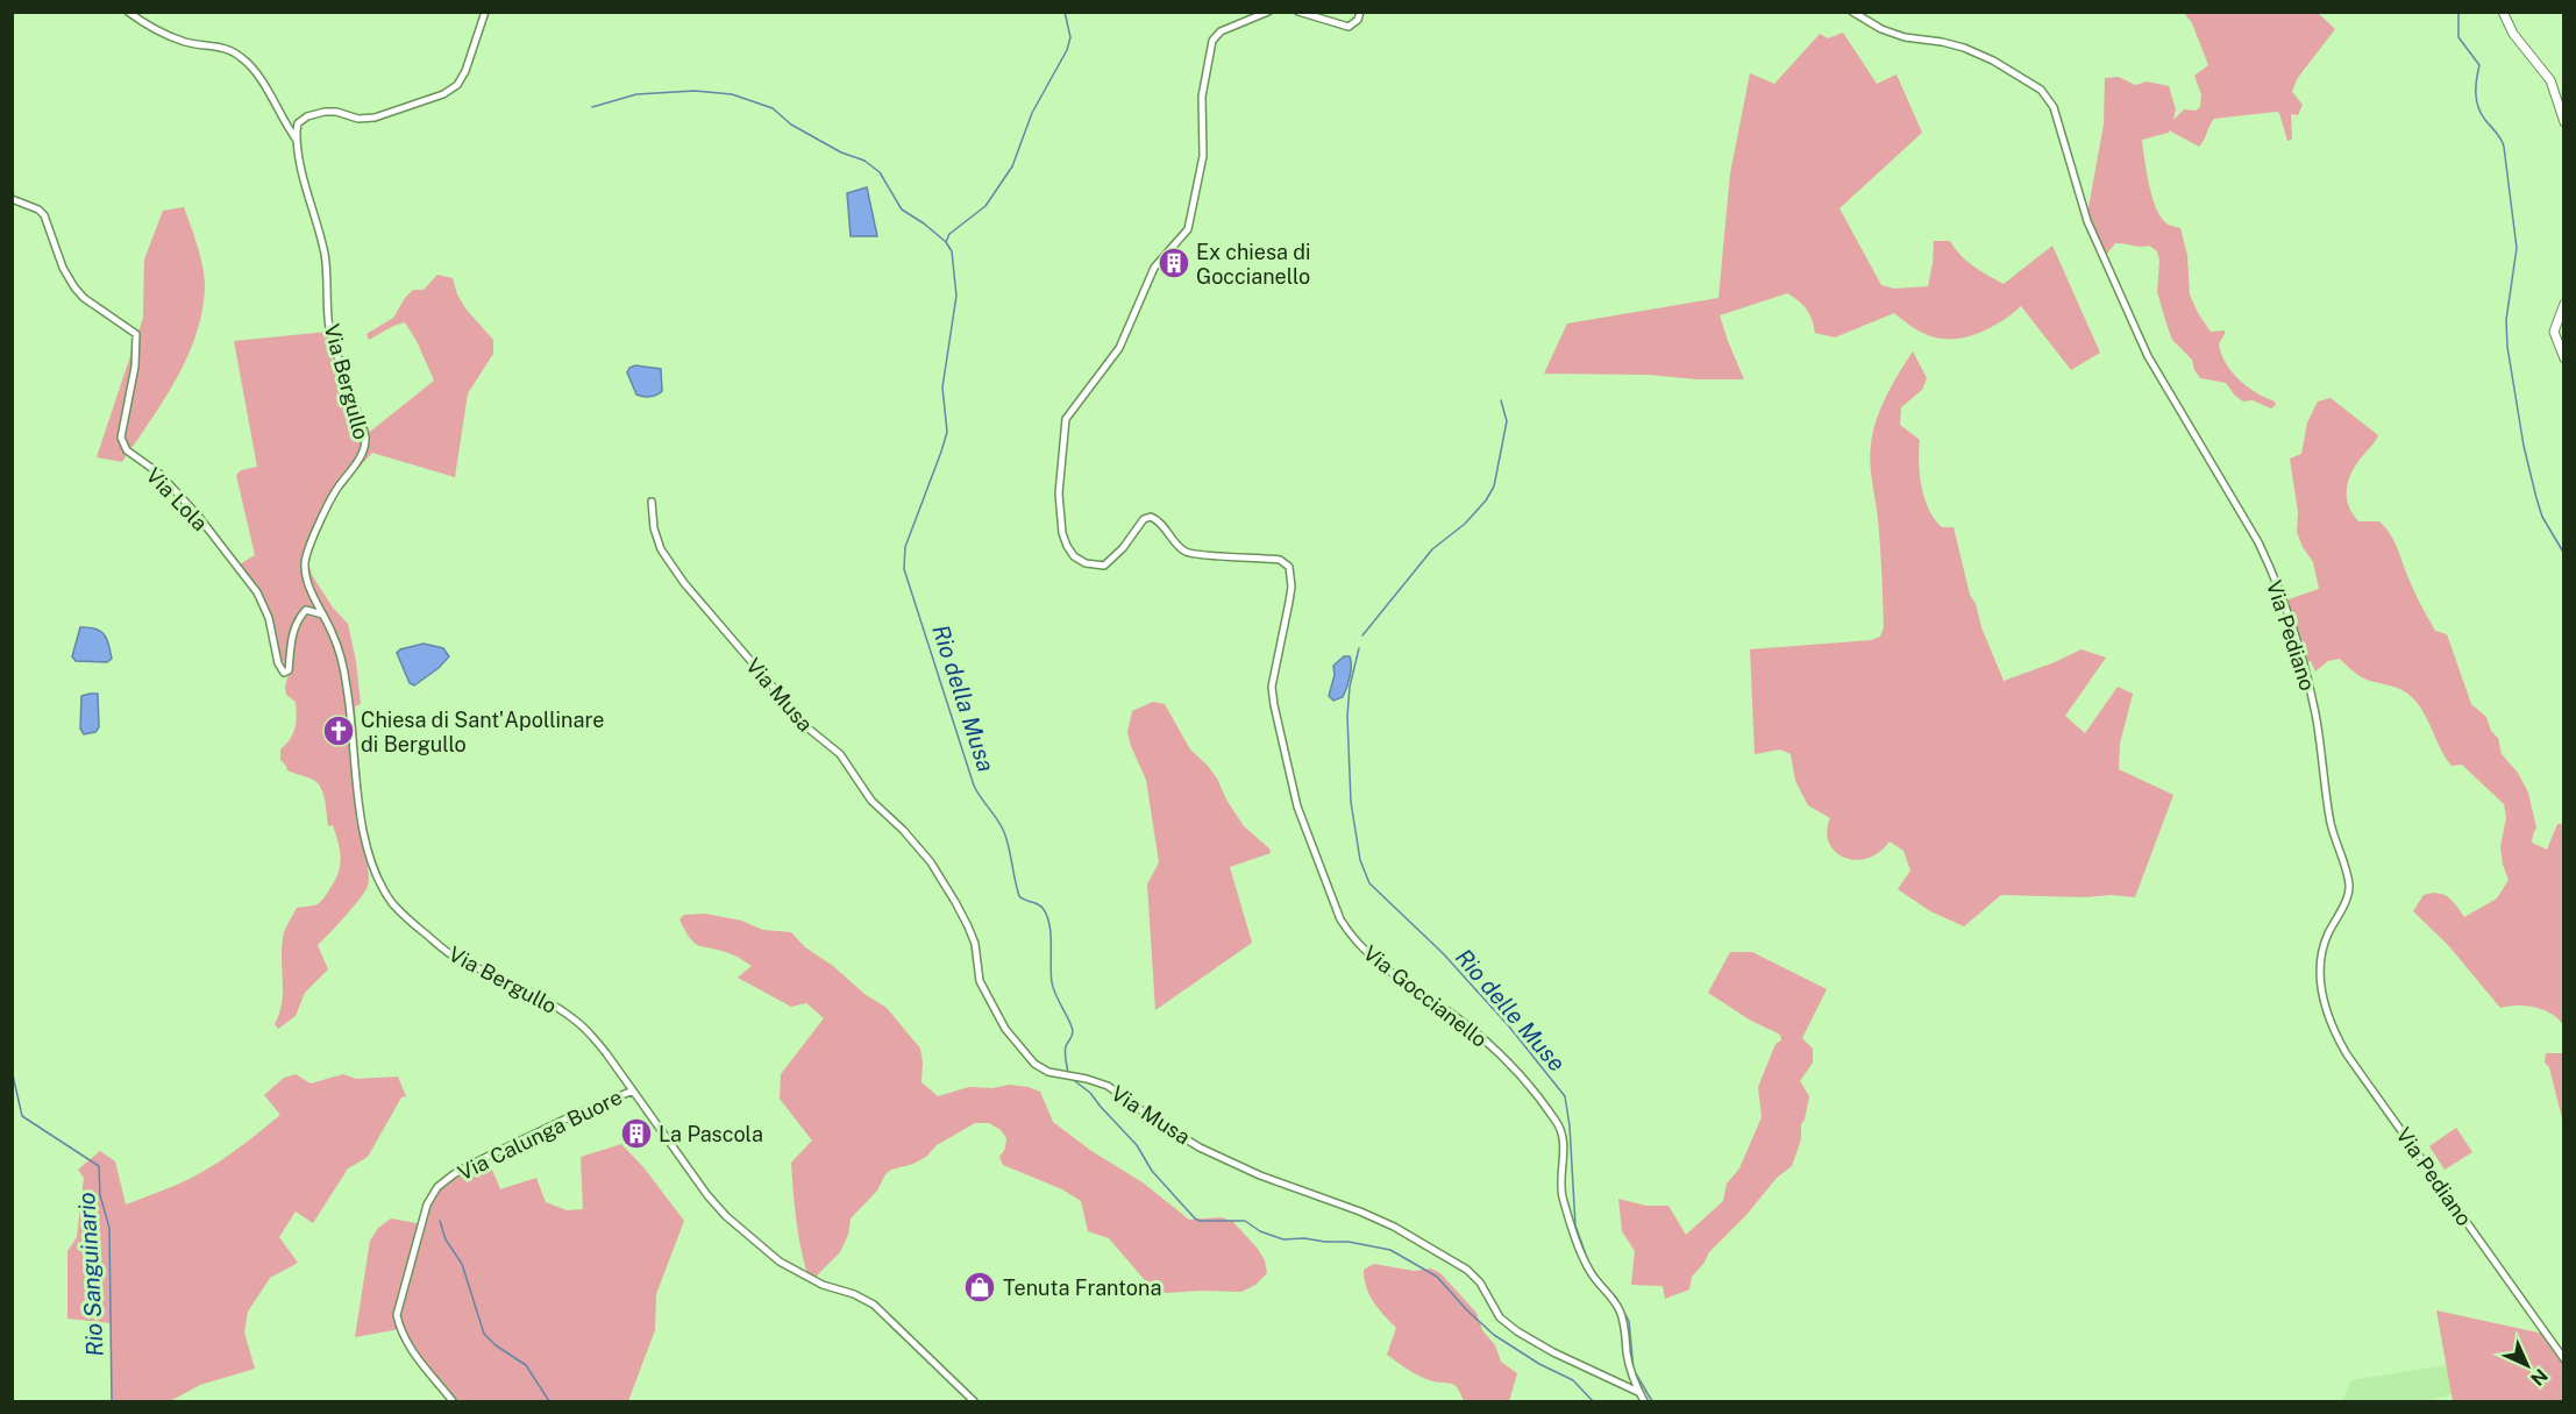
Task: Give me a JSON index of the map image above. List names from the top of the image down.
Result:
{
  "streets": {
    "street": [
      "Via Bergullo",
      "Via Lola",
      "Via Pediano",
      "Via Musa",
      "Via Goccianello",
      "Via Calunga Buore"
    ]
  },
  "crossings": [
    ["Via Bergullo", "Via Lola"],
    ["Via Bergullo", "Via Calunga Buore"],
    ["Via Musa", "Via Goccianello"]
  ],
  "water": ["Rio della Musa", "Rio delle Muse", "Rio Sanguinario"],
  "places": {
    "building": ["Ex chiesa di Goccianello", "La Pascola"],
    "church": ["Chiesa di Sant'Apollinare di Bergullo"],
    "shop": ["Tenuta Frantona"]
  },
  "north": "bottom right"
}
